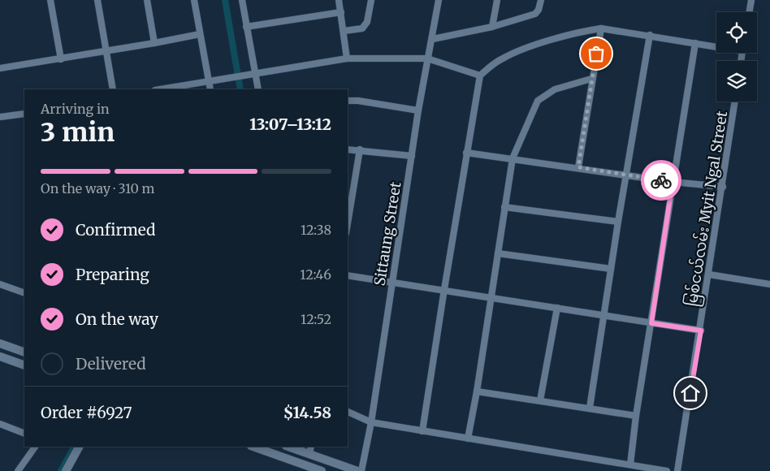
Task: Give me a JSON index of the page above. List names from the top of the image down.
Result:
{
  "streets": {
    "street": ["မြစ်ငယ်လမ်း Myit Ngal Street", "Sittaung Street"]
  },
  "page": {
    "heading": ["3 min", "Arriving in", "13:07–13:12"],
    "panel": ["Order #6927", "$14.58"],
    "bar": "On the way · 310 m",
    "list": [
      ["Confirmed", "12:38"],
      ["Preparing", "12:46"],
      ["On the way", "12:52"],
      "Delivered"
    ]
  }
}
